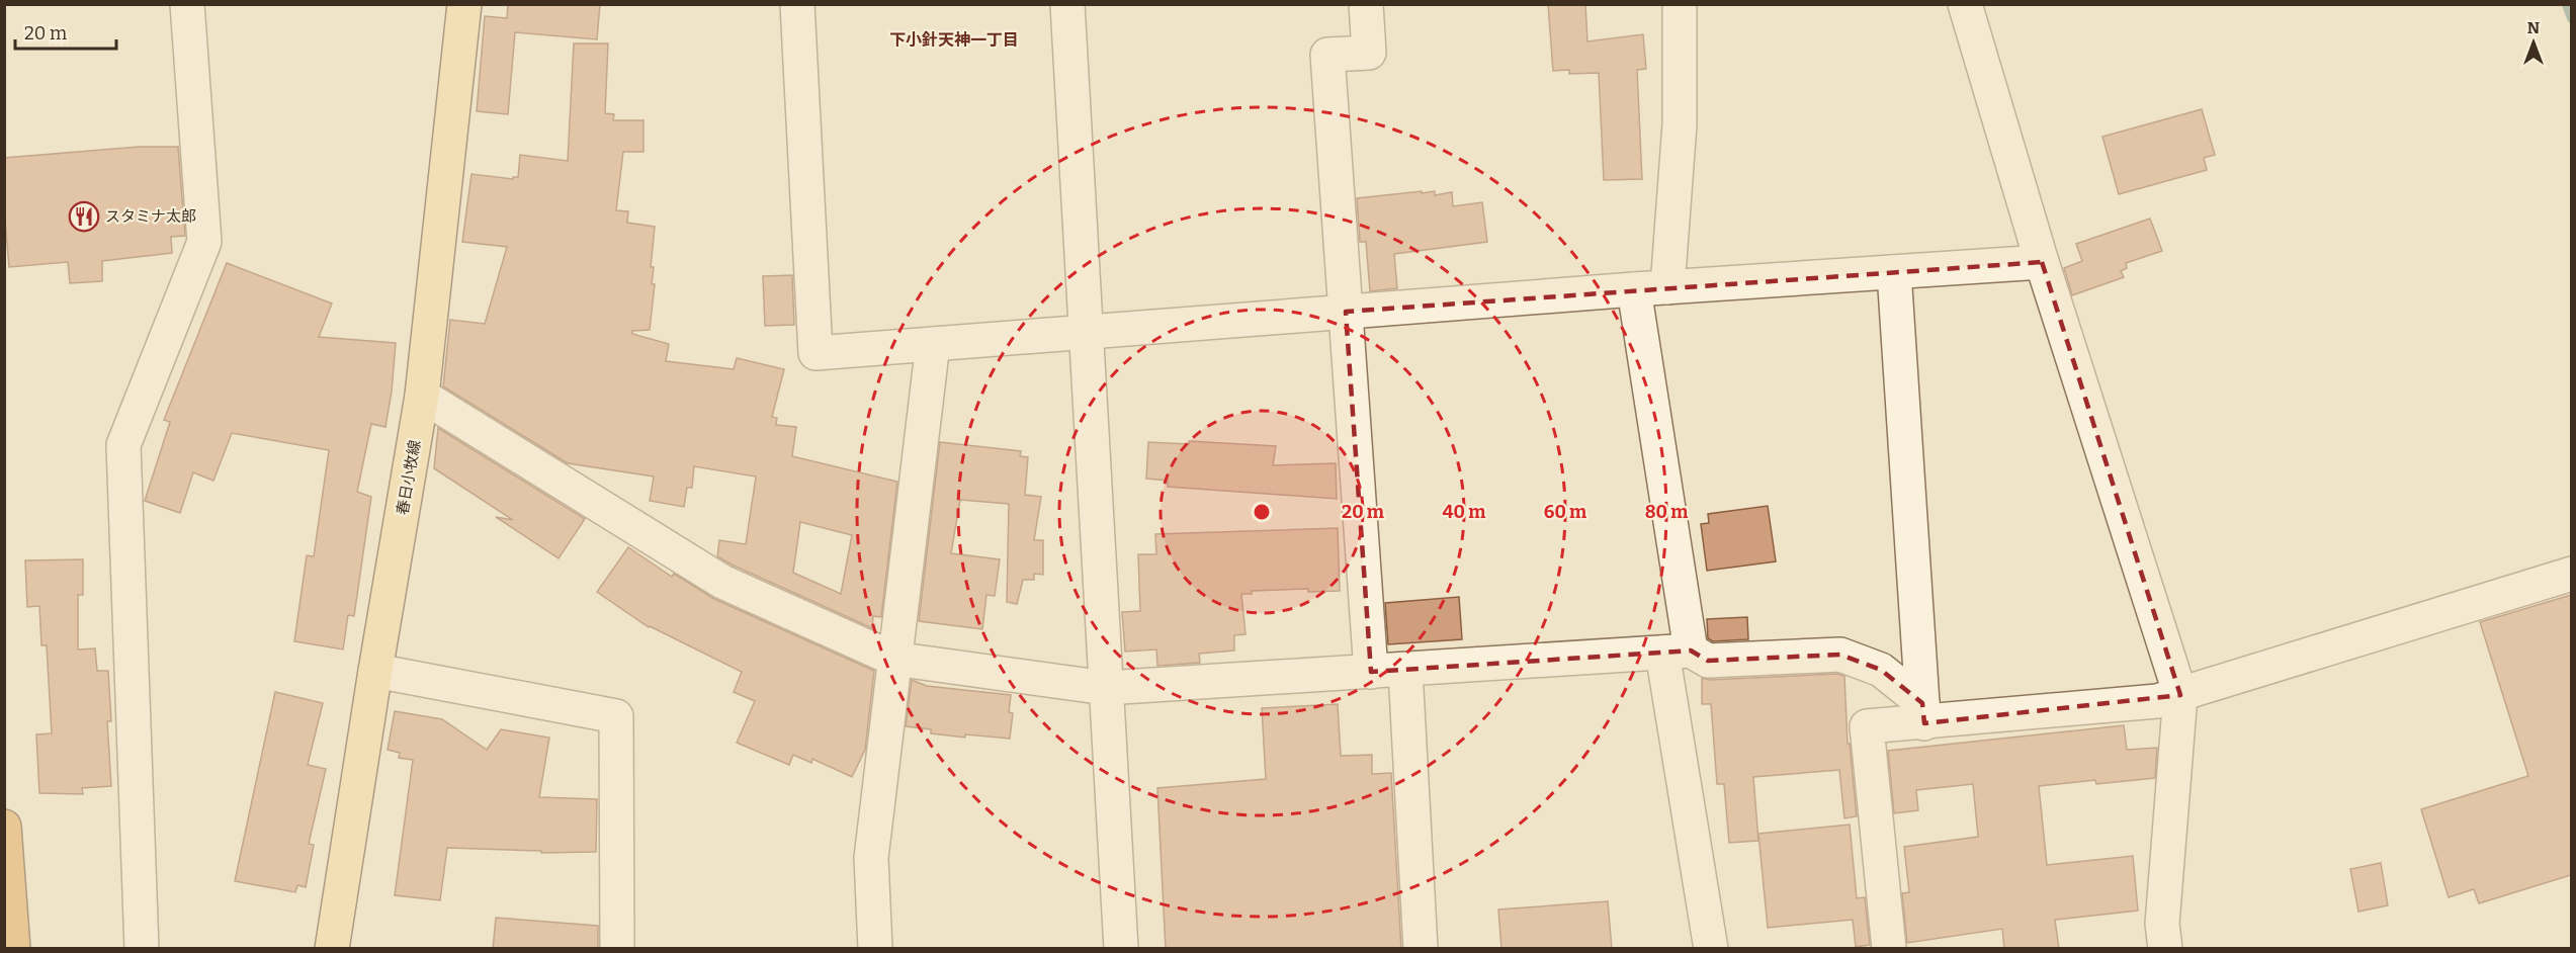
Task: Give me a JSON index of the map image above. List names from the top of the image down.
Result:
{
  "streets": {
    "main road": ["春日小牧線"]
  },
  "districts": ["下小針天神一丁目"],
  "places": {
    "restaurant": ["スタミナ太郎"]
  },
  "scale_bar": "20 m",
  "north": "top",
  "rings": [
    "20 m",
    "40 m",
    "60 m",
    "80 m"
  ]
}
